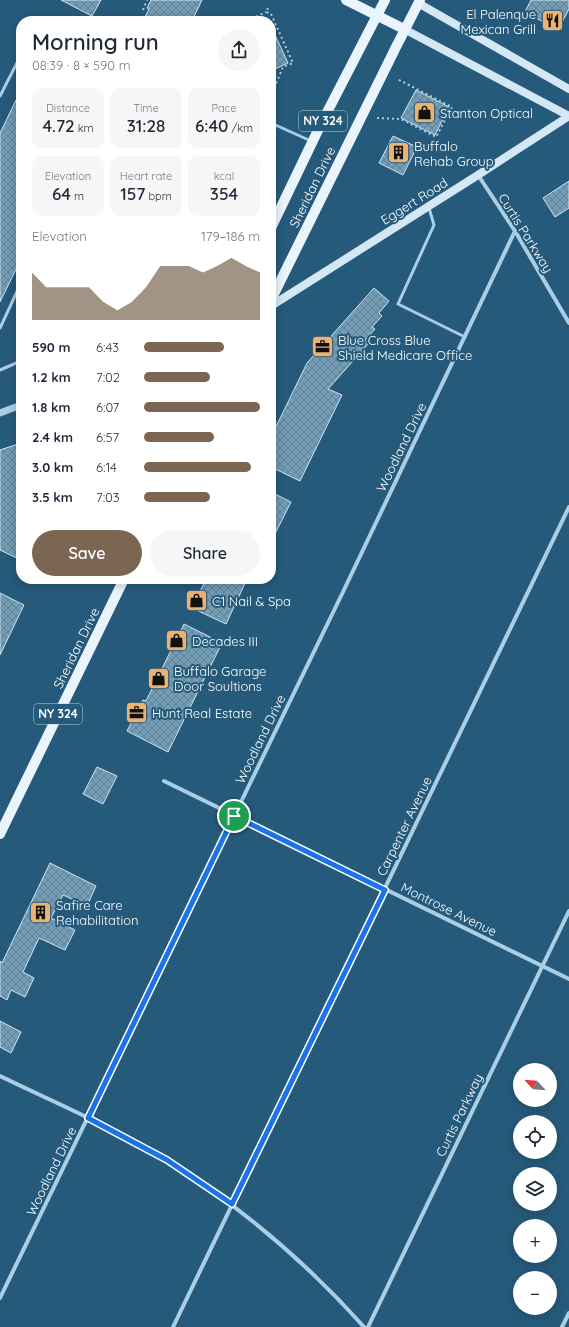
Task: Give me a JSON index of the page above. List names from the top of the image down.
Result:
{
  "streets": {
    "main road": ["NY 324", "Sheridan Drive", "Eggert Road"],
    "street": [
      "Curtis Parkway",
      "Woodland Drive",
      "Carpenter Avenue",
      "Montrose Avenue"
    ]
  },
  "crossings": [
    ["Eggert Road", "Curtis Parkway"],
    ["Curtis Parkway", "Woodland Drive"],
    ["Curtis Parkway", "Montrose Avenue"],
    ["Woodland Drive", "Montrose Avenue"],
    ["Carpenter Avenue", "Montrose Avenue"]
  ],
  "places": {
    "restaurant": ["El Palenque Mexican Grill"],
    "shop": [
      "Stanton Optical",
      "C1 Nail & Spa",
      "Decades III",
      "Buffalo Garage Door Soultions"
    ],
    "building": ["Buffalo Rehab Group", "Safire Care Rehabilitation"],
    "office": ["Blue Cross Blue Shield Medicare Office", "Hunt Real Estate"]
  },
  "north": "top left",
  "page": {
    "heading": ["Morning run", "08:39 · 8 × 590 m"],
    "stats": [
      ["Distance", "4.72 km"],
      ["Time", "31:28"],
      ["Pace", "6:40 /km"],
      ["Elevation", "64 m"],
      ["Heart rate", "157 bpm"],
      ["kcal", "354"]
    ],
    "chart": ["Elevation", "179–186 m"],
    "list": [
      {
        "name": "590 m",
        "note": "6:43"
      },
      {
        "name": "1.2 km",
        "note": "7:02"
      },
      {
        "name": "1.8 km",
        "note": "6:07"
      },
      {
        "name": "2.4 km",
        "note": "6:57"
      },
      {
        "name": "3.0 km",
        "note": "6:14"
      },
      {
        "name": "3.5 km",
        "note": "7:03"
      }
    ],
    "buttons": ["Save", "Share"],
    "map_buttons": ["+", "−"]
  }
}
